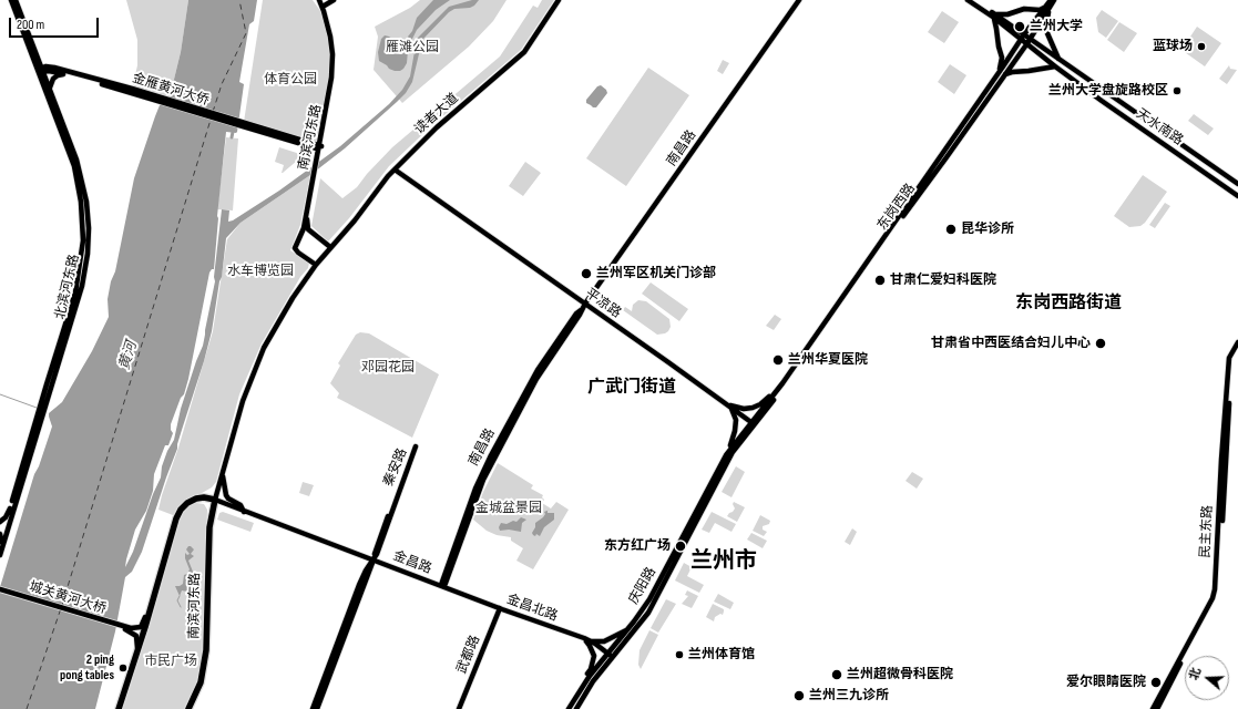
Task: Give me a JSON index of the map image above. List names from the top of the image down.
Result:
{
  "streets": {
    "highway": ["南滨河东路"],
    "main road": [
      "金雁黄河大侨",
      "读者大道",
      "天水南路",
      "南昌路",
      "东岗西路",
      "北滨河东路",
      "平凉路",
      "秦安路",
      "民主东路",
      "金昌路",
      "庆阳路",
      "城关黄河大桥",
      "金昌北路",
      "武都路"
    ]
  },
  "crossings": [
    ["金雁黄河大侨", "南滨河东路"],
    ["金雁黄河大侨", "北滨河东路"],
    ["读者大道", "南滨河东路"],
    ["读者大道", "平凉路"],
    ["天水南路", "东岗西路"],
    ["南昌路", "平凉路"],
    ["南昌路", "金昌路"],
    ["南昌路", "金昌北路"],
    ["东岗西路", "平凉路"],
    ["东岗西路", "庆阳路"],
    ["平凉路", "庆阳路"],
    ["秦安路", "金昌路"],
    ["金昌路", "金昌北路"],
    ["庆阳路", "金昌北路"],
    ["金昌北路", "武都路"]
  ],
  "districts": ["东岗西路街道", "广武门街道", "兰州市"],
  "water": ["黄河"],
  "parks": [
    "雁滩公园",
    "体育公园",
    "水车博览园",
    "邓园花园",
    "金城盆景园",
    "市民广场"
  ],
  "places": [
    "兰州大学",
    "蓝球场",
    "兰州大学盘旋路校区",
    "昆华诊所",
    "兰州军区机关门诊部",
    "甘肃仁爱妇科医院",
    "甘肃省中西医结合妇儿中心",
    "兰州华夏医院",
    "东方红广场",
    "兰州体育馆",
    "2 ping pong tables",
    "兰州超微骨科医院",
    "爱尔眼睛医院",
    "兰州三九诊所"
  ],
  "scale_bar": "200 m",
  "north": "left"
}
